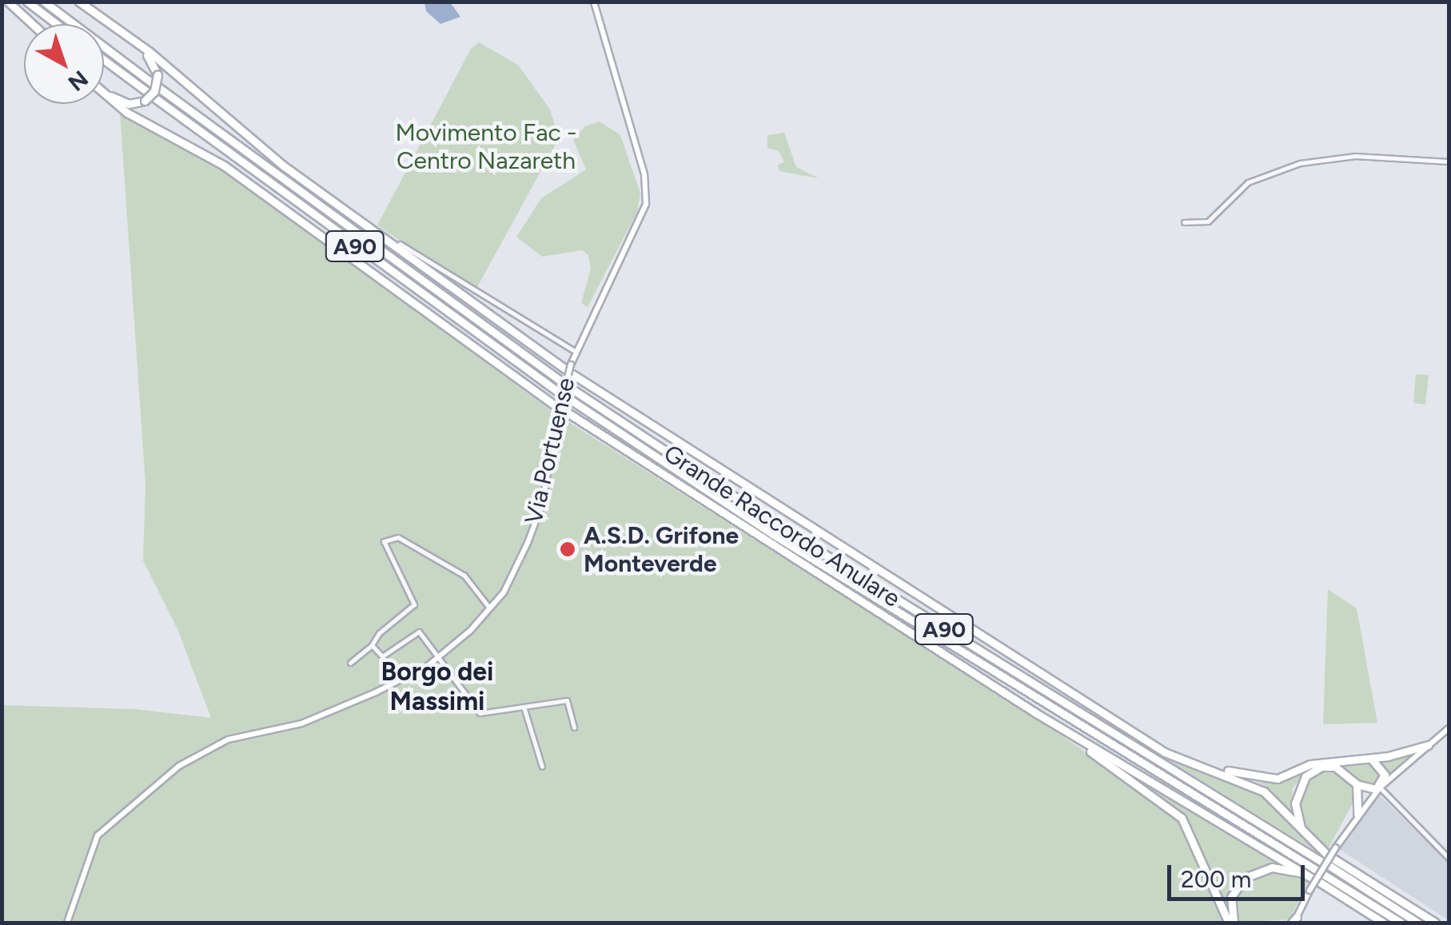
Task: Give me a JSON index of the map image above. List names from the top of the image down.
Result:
{
  "streets": {
    "highway": ["A90", "Grande Raccordo Anulare"],
    "main road": ["Via Portuense"]
  },
  "crossings": [
    ["Via Portuense", "Grande Raccordo Anulare"]
  ],
  "districts": ["Borgo dei Massimi"],
  "parks": ["Movimento Fac - Centro Nazareth"],
  "places": ["A.S.D. Grifone Monteverde"],
  "scale_bar": "200 m",
  "north": "bottom right"
}
